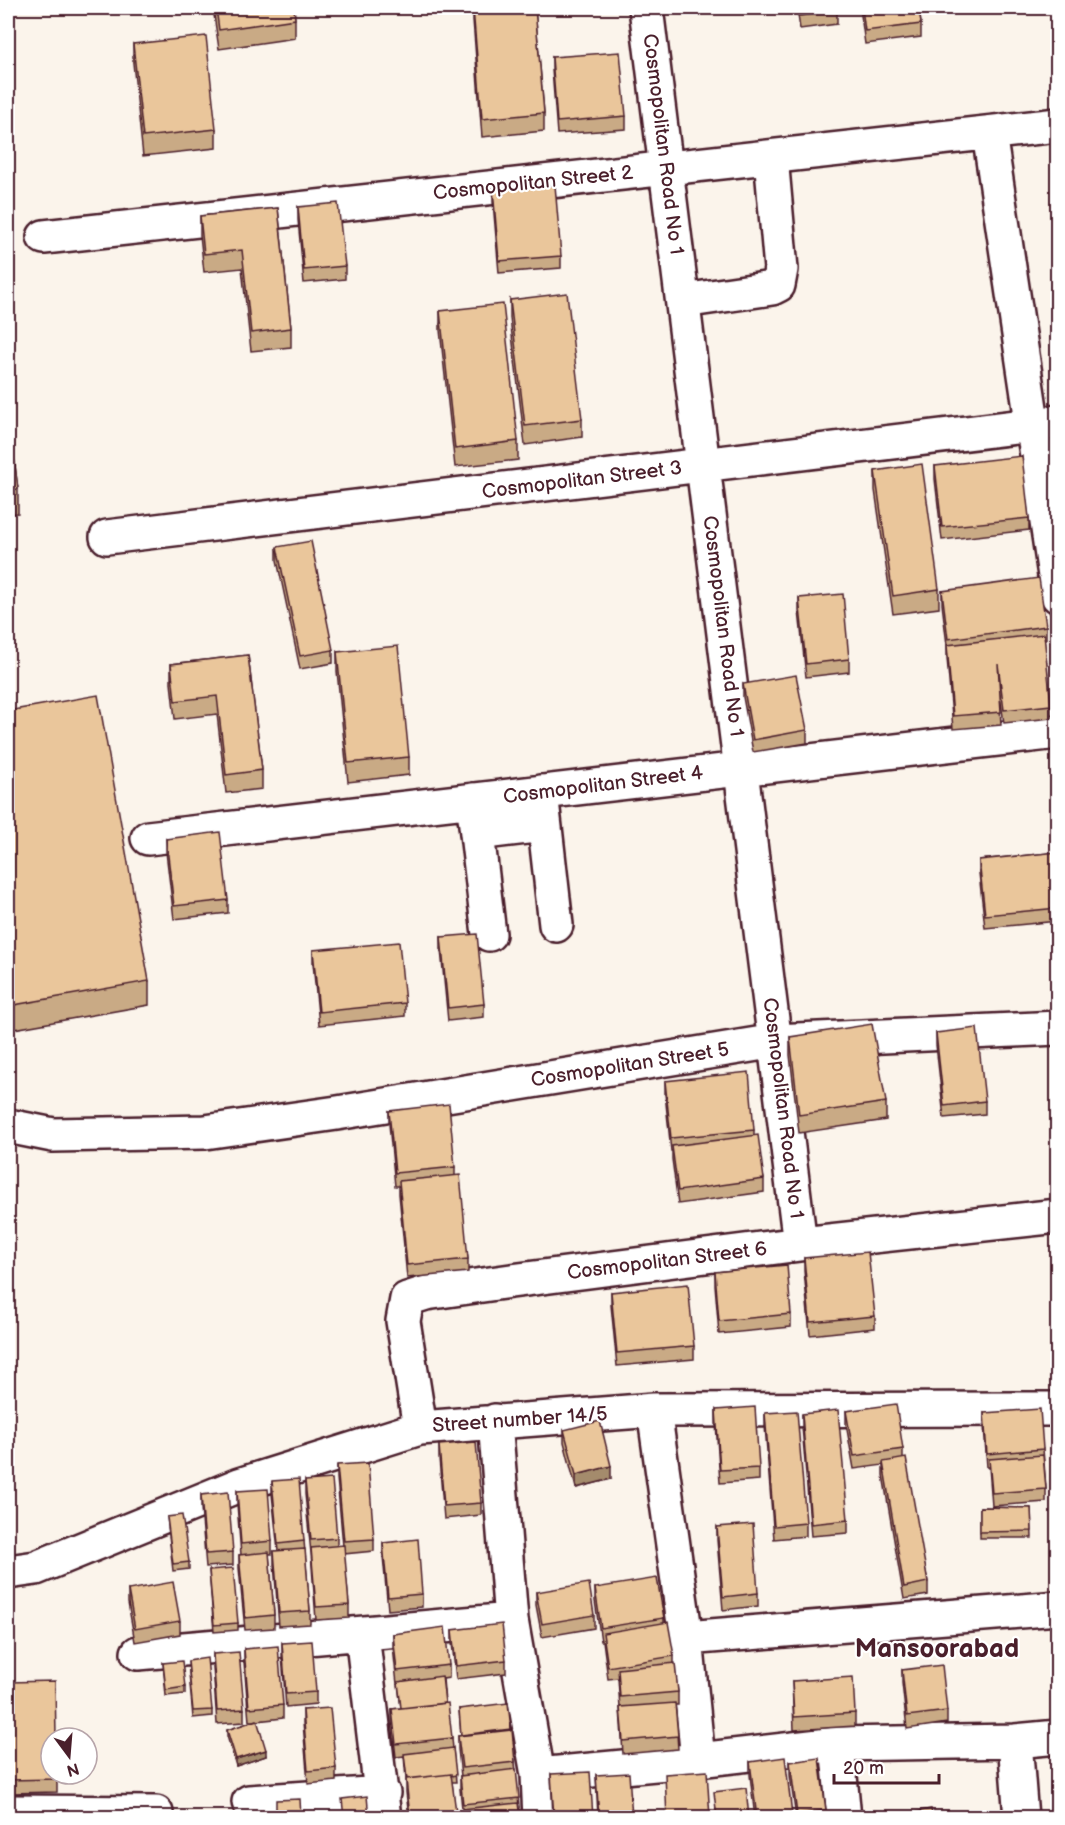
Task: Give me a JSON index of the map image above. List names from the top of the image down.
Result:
{
  "streets": {
    "street": [
      "Cosmopolitan Road No 1",
      "Cosmopolitan Street 2",
      "Cosmopolitan Street 3",
      "Cosmopolitan Street 4",
      "Cosmopolitan Street 5",
      "Cosmopolitan Street 6",
      "Street number 14/5"
    ]
  },
  "crossings": [
    ["Cosmopolitan Road No 1", "Cosmopolitan Street 2"],
    ["Cosmopolitan Road No 1", "Cosmopolitan Street 3"],
    ["Cosmopolitan Road No 1", "Cosmopolitan Street 4"],
    ["Cosmopolitan Road No 1", "Cosmopolitan Street 5"],
    ["Cosmopolitan Road No 1", "Cosmopolitan Street 6"],
    ["Cosmopolitan Street 6", "Street number 14/5"]
  ],
  "districts": ["Mansoorabad"],
  "scale_bar": "20 m",
  "north": "bottom"
}
